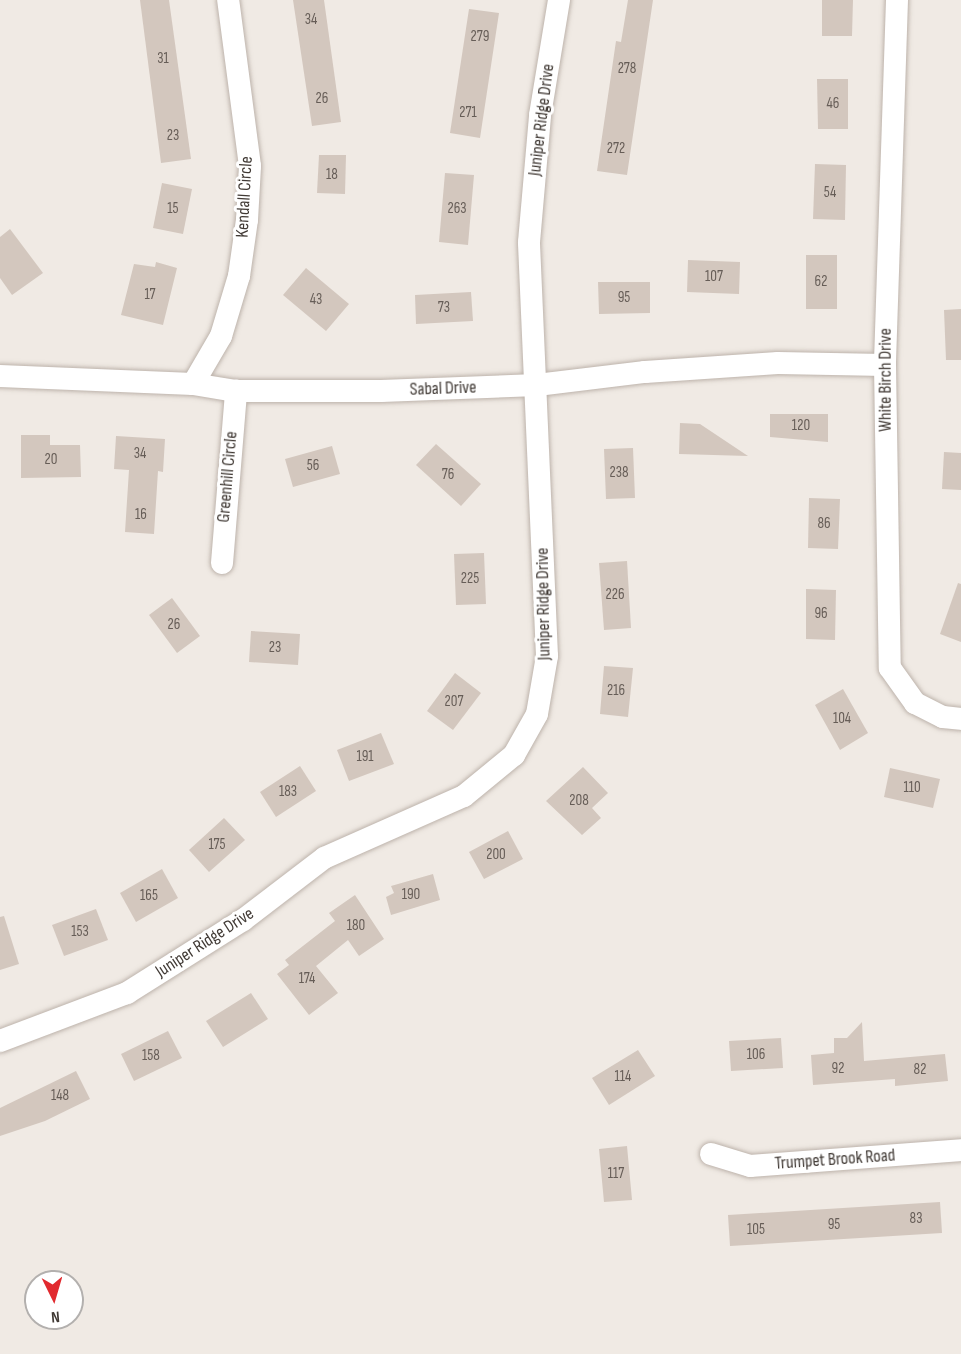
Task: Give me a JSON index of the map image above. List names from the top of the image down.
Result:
{
  "streets": {
    "street": [
      "Juniper Ridge Drive",
      "Kendall Circle",
      "White Birch Drive",
      "Sabal Drive",
      "Greenhill Circle",
      "Trumpet Brook Road"
    ]
  },
  "crossings": [
    ["Juniper Ridge Drive", "Sabal Drive"],
    ["Kendall Circle", "Sabal Drive"],
    ["White Birch Drive", "Sabal Drive"],
    ["Sabal Drive", "Greenhill Circle"]
  ],
  "house_numbers": [
    "34",
    "279",
    "31",
    "278",
    "26",
    "46",
    "271",
    "23",
    "272",
    "18",
    "54",
    "15",
    "263",
    "107",
    "62",
    "17",
    "95",
    "43",
    "73",
    "120",
    "34",
    "20",
    "56",
    "238",
    "76",
    "16",
    "86",
    "225",
    "226",
    "96",
    "26",
    "23",
    "216",
    "207",
    "104",
    "191",
    "110",
    "183",
    "208",
    "175",
    "200",
    "190",
    "165",
    "180",
    "153",
    "174",
    "106",
    "158",
    "92",
    "82",
    "114",
    "148",
    "117",
    "83",
    "95",
    "105"
  ],
  "north": "bottom"
}
